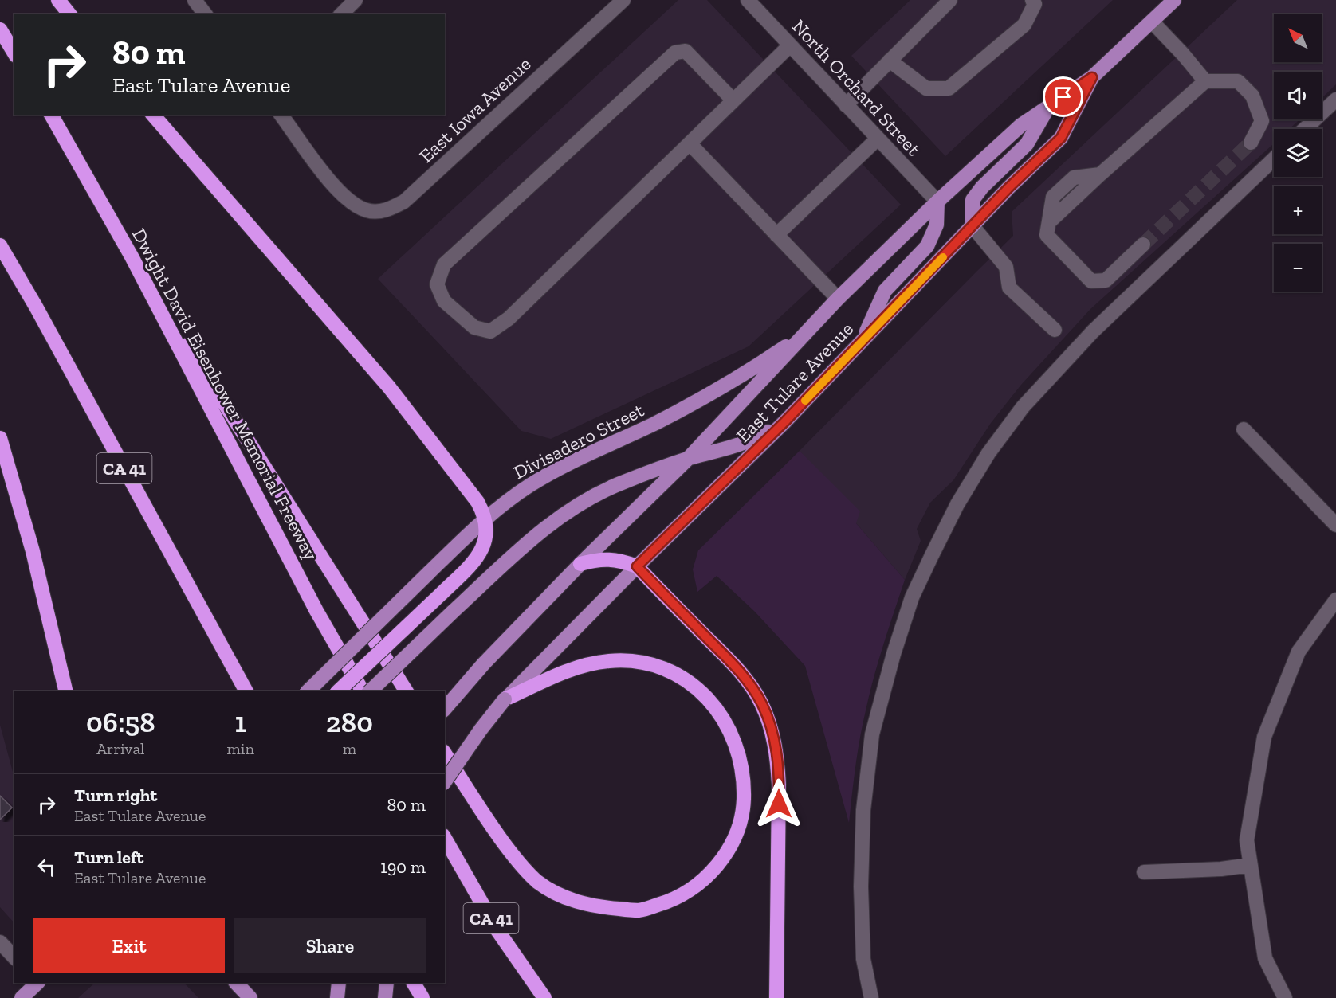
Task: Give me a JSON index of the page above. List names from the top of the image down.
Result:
{
  "streets": {
    "highway": ["Dwight David Eisenhower Memorial Freeway", "CA 41"],
    "main road": ["East Tulare Avenue", "Divisadero Street"],
    "street": ["North Orchard Street", "East Iowa Avenue"]
  },
  "crossings": [
    ["North Orchard Street", "East Tulare Avenue"],
    ["East Tulare Avenue", "Divisadero Street"]
  ],
  "north": "top left",
  "page": {
    "map_buttons": ["+", "−"],
    "turn": ["80 m", "East Tulare Avenue"],
    "eta": [
      "06:58",
      "Arrival",
      "1",
      "min",
      "280",
      "m"
    ],
    "list": [
      {
        "name": "Turn right",
        "note": "East Tulare Avenue",
        "value": "80 m"
      },
      {
        "name": "Turn left",
        "note": "East Tulare Avenue",
        "value": "190 m"
      }
    ],
    "buttons": ["Exit", "Share"]
  }
}
